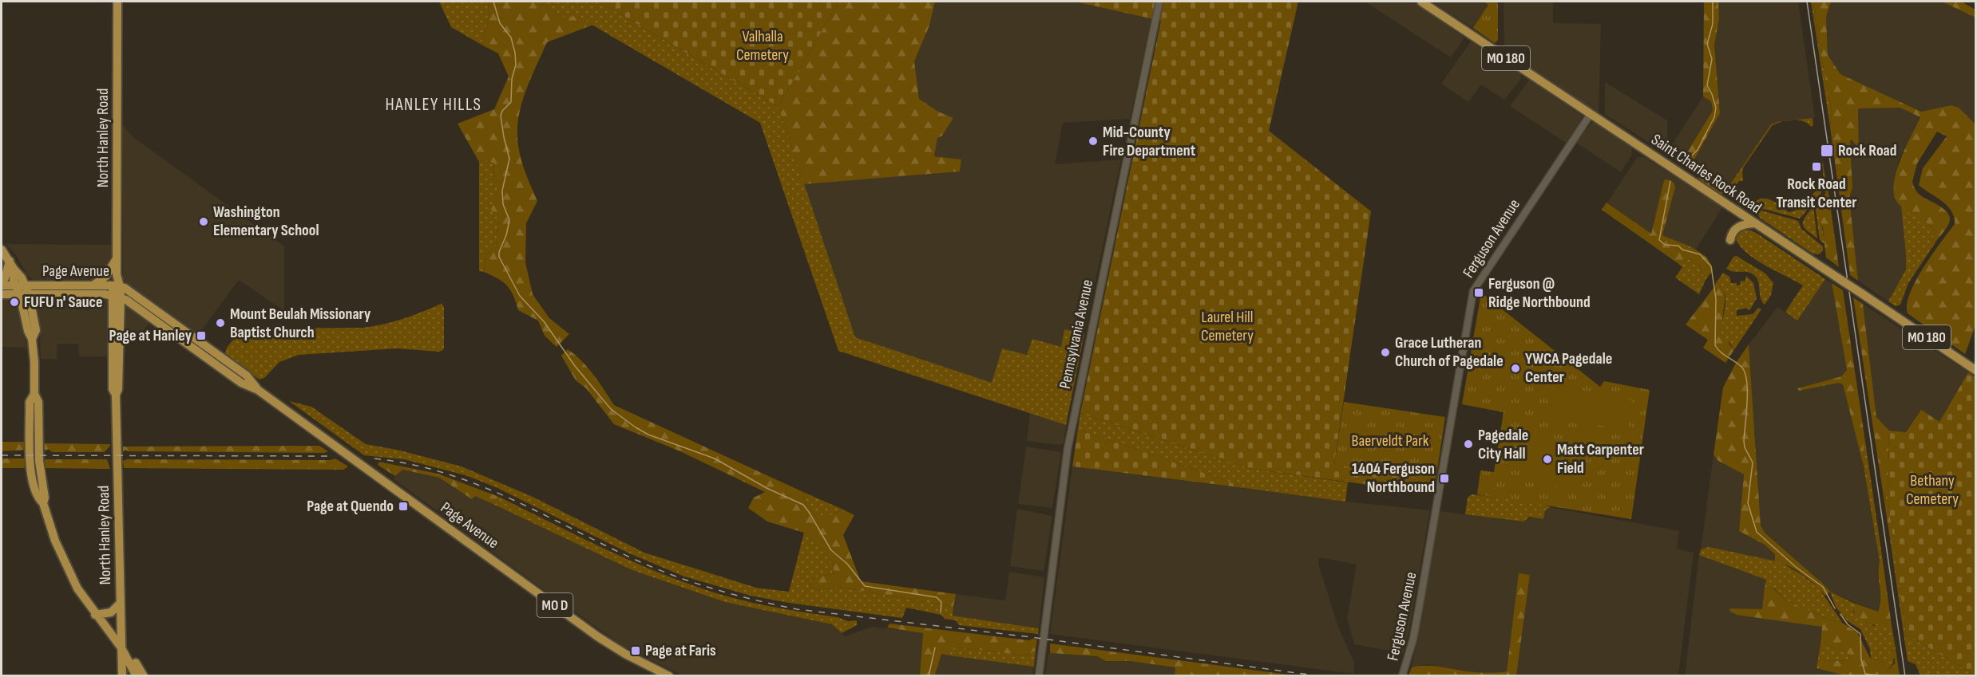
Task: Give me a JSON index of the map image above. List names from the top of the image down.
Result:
{
  "streets": {
    "main road": [
      "MO 180",
      "North Hanley Road",
      "Saint Charles Rock Road",
      "Page Avenue",
      "MO D"
    ],
    "street": ["Ferguson Avenue", "Pennsylvania Avenue"]
  },
  "crossings": [
    ["North Hanley Road", "Page Avenue"],
    ["Saint Charles Rock Road", "Ferguson Avenue"]
  ],
  "districts": ["HANLEY HILLS"],
  "parks": [
    "Valhalla Cemetery",
    "Laurel Hill Cemetery",
    "Baerveldt Park",
    "Bethany Cemetery"
  ],
  "places": {
    "other": [
      "Mid-County Fire Department",
      "Washington Elementary School",
      "FUFU n' Sauce",
      "Mount Beulah Missionary Baptist Church",
      "Grace Lutheran Church of Pagedale",
      "YWCA Pagedale Center",
      "Pagedale City Hall",
      "Matt Carpenter Field"
    ],
    "transit": [
      "Rock Road",
      "Rock Road Transit Center",
      "Ferguson @ Ridge Northbound",
      "Page at Hanley",
      "1404 Ferguson Northbound",
      "Page at Quendo",
      "Page at Faris"
    ]
  }
}
